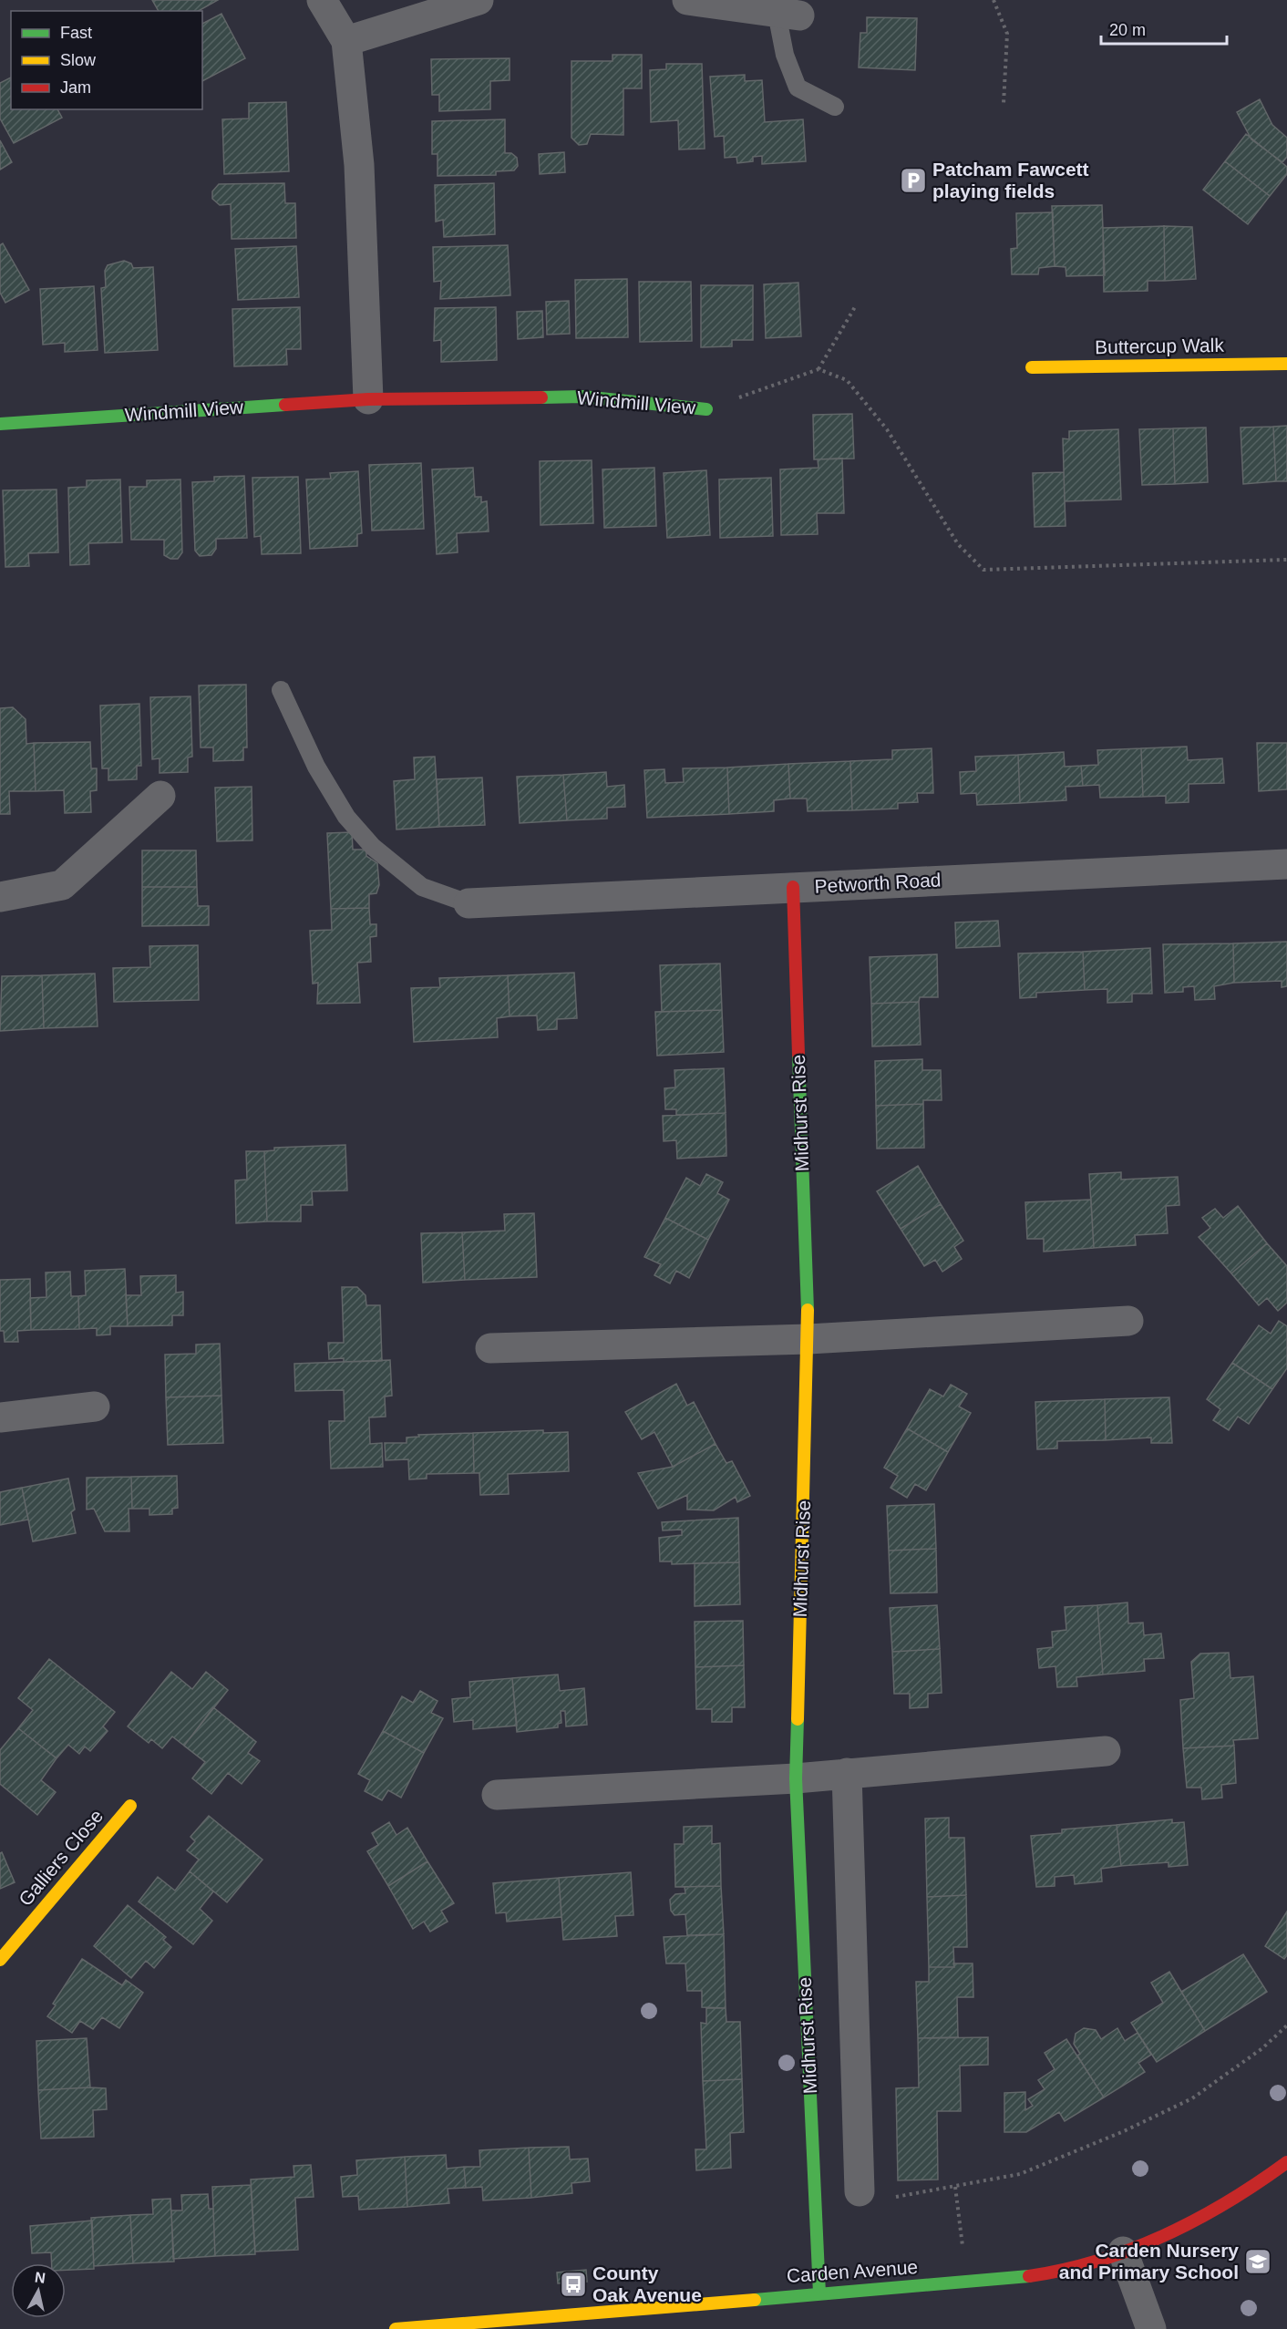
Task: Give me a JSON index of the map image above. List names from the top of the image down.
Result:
{
  "streets": {
    "street": [
      "Buttercup Walk",
      "Windmill View",
      "Petworth Road",
      "Midhurst Rise",
      "Galliers Close",
      "Carden Avenue"
    ]
  },
  "crossings": [
    ["Petworth Road", "Midhurst Rise"],
    ["Midhurst Rise", "Carden Avenue"]
  ],
  "places": {
    "parking": ["Patcham Fawcett playing fields"],
    "school or university": ["Carden Nursery and Primary School"],
    "bus stop": ["County Oak Avenue"]
  },
  "legend": ["Fast", "Slow", "Jam"],
  "scale_bar": "20 m",
  "north": "top"
}
